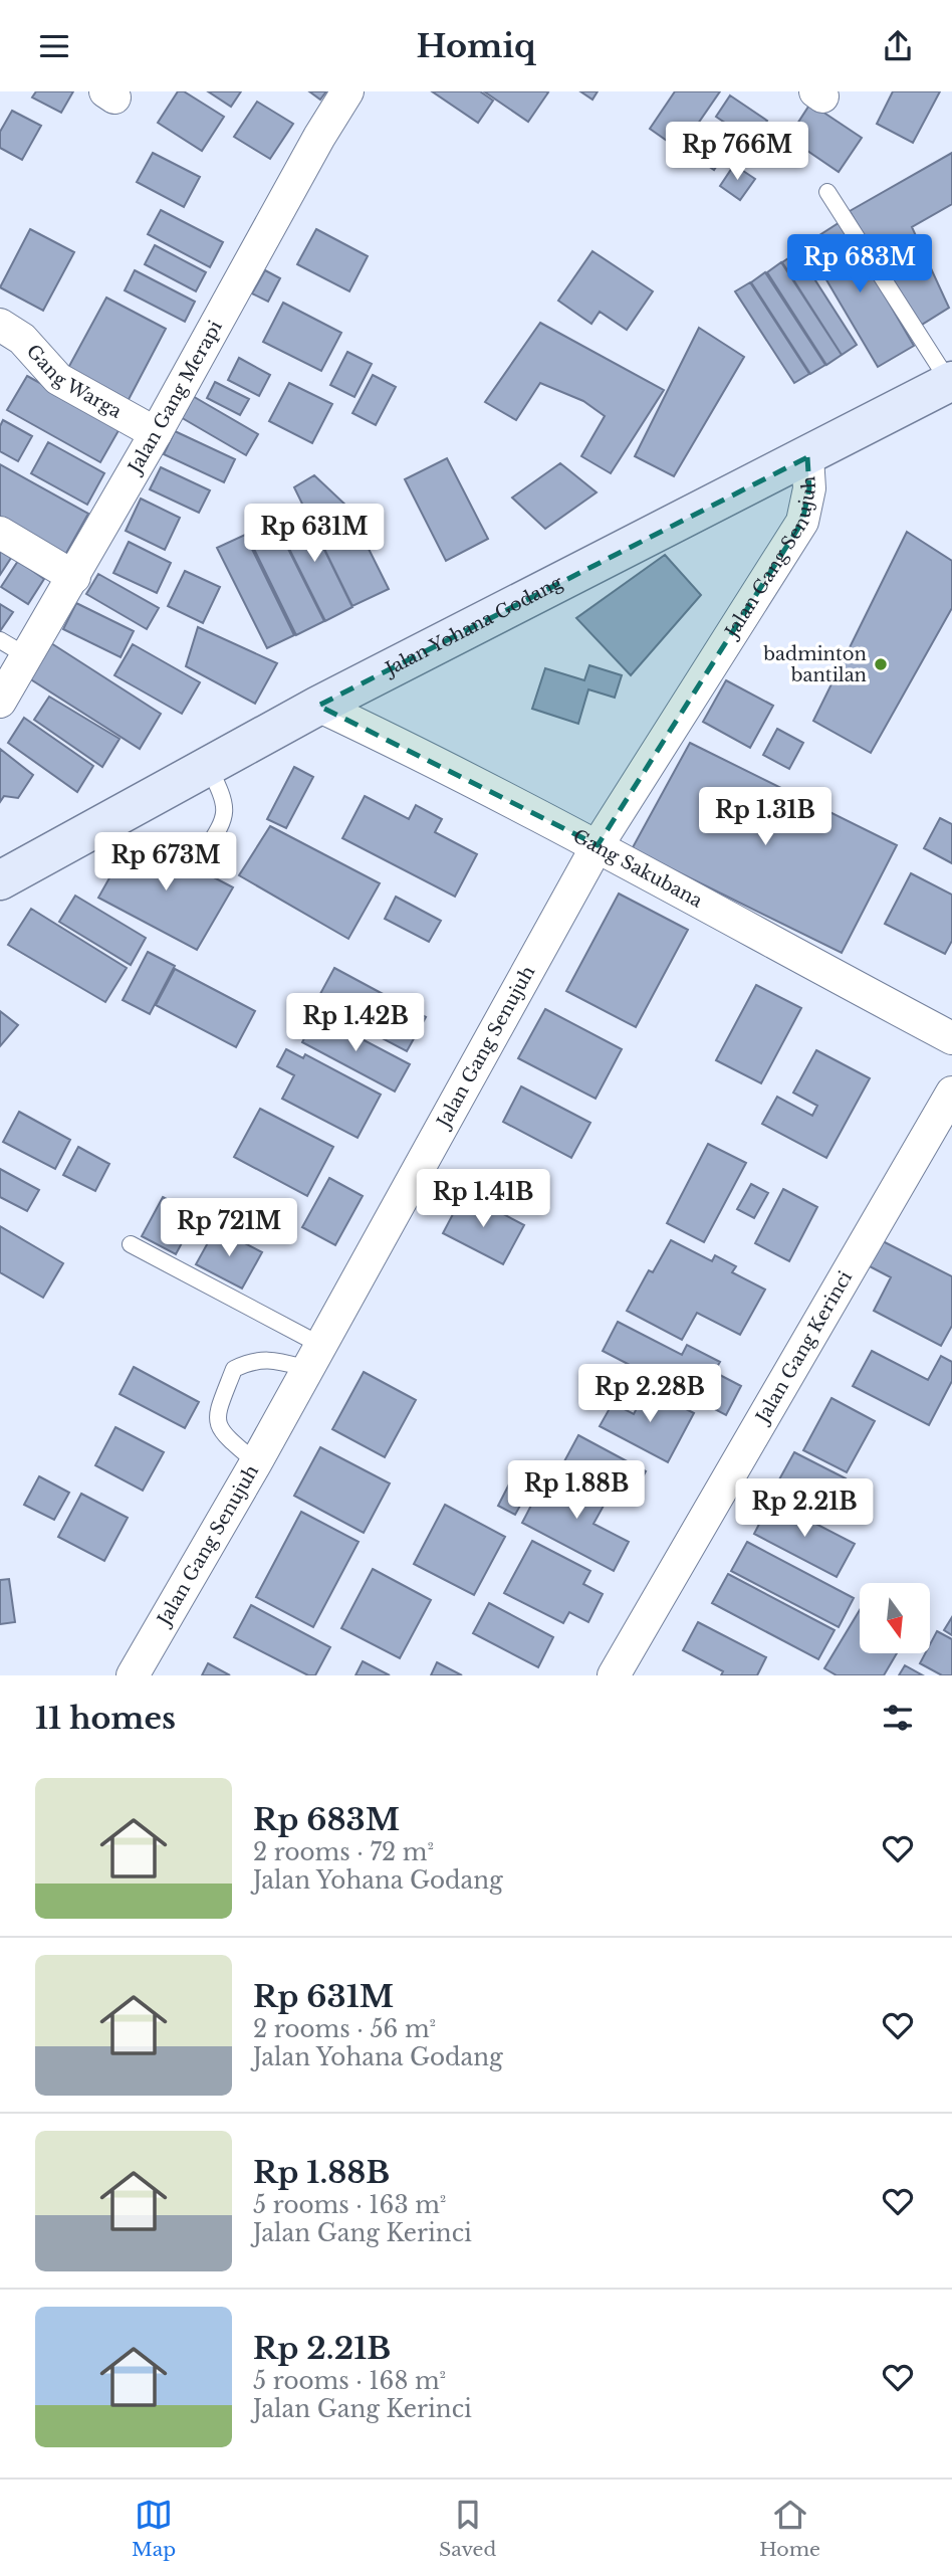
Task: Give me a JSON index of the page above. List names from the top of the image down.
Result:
{
  "streets": {
    "main road": ["Jalan Yohana Godang"],
    "street": [
      "Gang Warga",
      "Jalan Gang Merapi",
      "Jalan Gang Senujuh",
      "Gang Sakubana",
      "Jalan Gang Kerinci"
    ]
  },
  "crossings": [
    ["Gang Warga", "Jalan Gang Merapi"],
    ["Jalan Gang Senujuh", "Jalan Yohana Godang"],
    ["Jalan Gang Senujuh", "Gang Sakubana"],
    ["Jalan Yohana Godang", "Gang Sakubana"]
  ],
  "places": ["badminton bantilan"],
  "north": "bottom",
  "page": {
    "header": "Homiq",
    "price": [
      "Rp 766M",
      "Rp 683M",
      "Rp 631M",
      "Rp 1.31B",
      "Rp 673M",
      "Rp 1.42B",
      "Rp 1.41B",
      "Rp 721M",
      "Rp 2.28B",
      "Rp 1.88B",
      "Rp 2.21B"
    ],
    "heading": "11 homes",
    "list": [
      {
        "name": "Rp 683M",
        "note": "2 rooms · 72 m² · Jalan Yohana Godang"
      },
      {
        "name": "Rp 631M",
        "note": "2 rooms · 56 m² · Jalan Yohana Godang"
      },
      {
        "name": "Rp 1.88B",
        "note": "5 rooms · 163 m² · Jalan Gang Kerinci"
      },
      {
        "name": "Rp 2.21B",
        "note": "5 rooms · 168 m² · Jalan Gang Kerinci"
      }
    ],
    "tabs": ["Map", "Saved", "Home"]
  }
}
